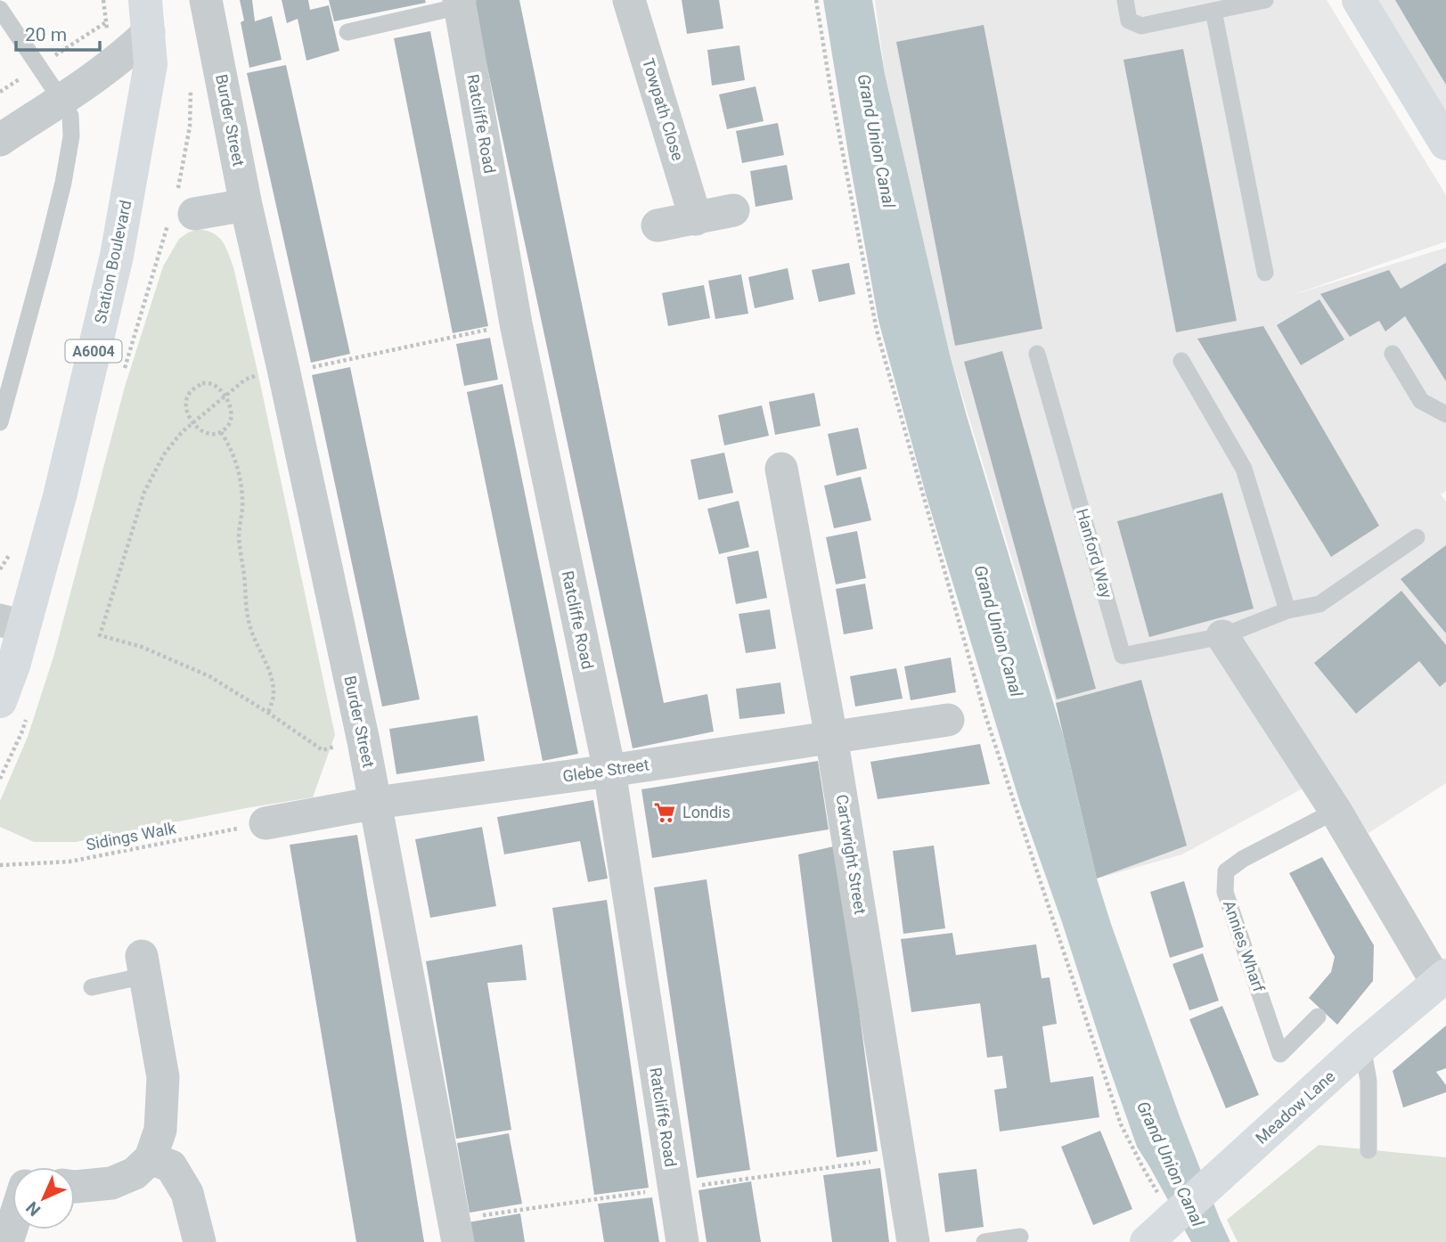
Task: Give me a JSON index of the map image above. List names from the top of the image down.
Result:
{
  "streets": {
    "main road": ["Station Boulevard", "A6004", "Meadow Lane"],
    "street": [
      "Towpath Close",
      "Burder Street",
      "Ratcliffe Road",
      "Glebe Street",
      "Cartwright Street"
    ],
    "lane": ["Hanford Way", "Annies Wharf"],
    "path": ["Sidings Walk"]
  },
  "crossings": [
    ["Burder Street", "Glebe Street"],
    ["Ratcliffe Road", "Glebe Street"],
    ["Glebe Street", "Sidings Walk"],
    ["Glebe Street", "Cartwright Street"]
  ],
  "water": ["Grand Union Canal"],
  "places": {
    "supermarket": ["Londis"]
  },
  "scale_bar": "20 m",
  "north": "bottom left"
}
